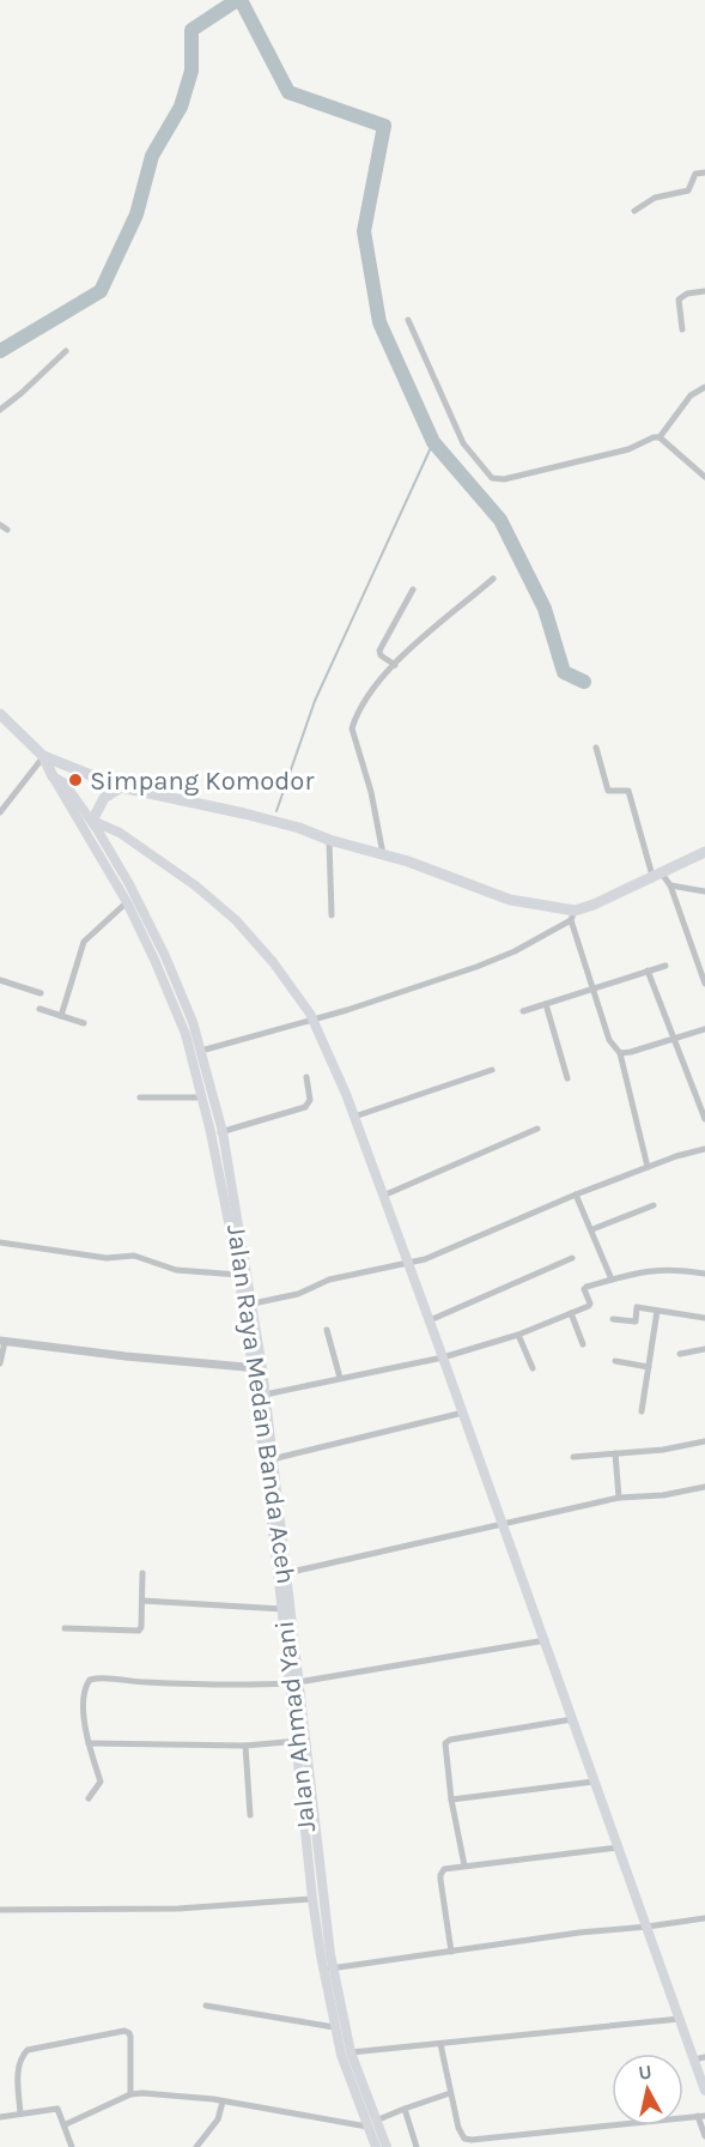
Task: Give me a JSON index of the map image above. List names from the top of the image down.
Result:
{
  "streets": {
    "highway": ["Jalan Raya Medan Banda Aceh"],
    "main road": ["Jalan Ahmad Yani"]
  },
  "crossings": [
    ["Jalan Raya Medan Banda Aceh", "Jalan Ahmad Yani"]
  ],
  "places": ["Simpang Komodor"],
  "north": "top"
}
